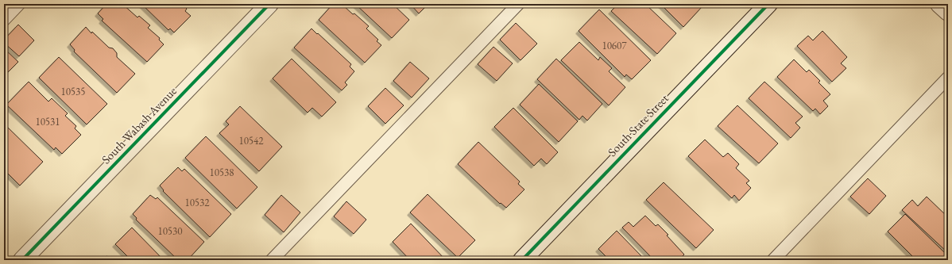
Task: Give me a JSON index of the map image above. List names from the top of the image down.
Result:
{
  "streets": {
    "street": ["South Wabash Avenue", "South State Street"]
  },
  "house_numbers": [
    "10607",
    "10535",
    "10531",
    "10542",
    "10538",
    "10532",
    "10530"
  ]
}
